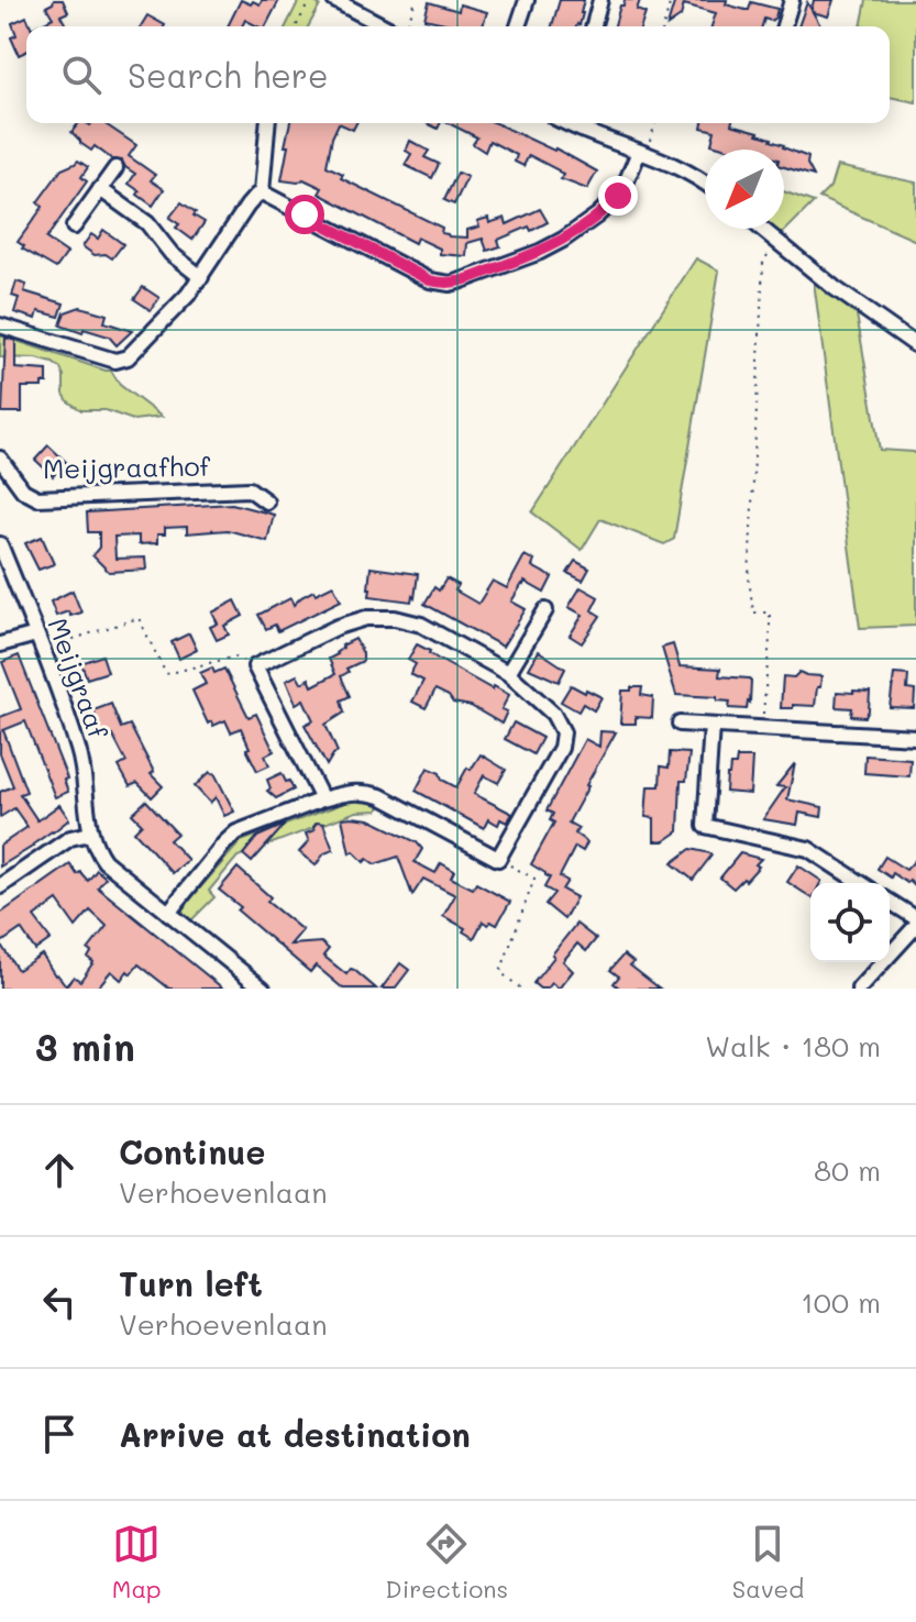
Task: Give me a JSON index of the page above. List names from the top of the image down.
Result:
{
  "streets": {
    "street": ["Meijgraafhof", "Meijgraaf"]
  },
  "north": "bottom left",
  "page": {
    "search": "Search here",
    "heading": ["3 min", "Walk · 180 m"],
    "list": [
      ["Continue", "Verhoevenlaan", "80 m"],
      ["Turn left", "Verhoevenlaan", "100 m"],
      "Arrive at destination"
    ],
    "nav": ["Map", "Directions", "Saved"]
  }
}
